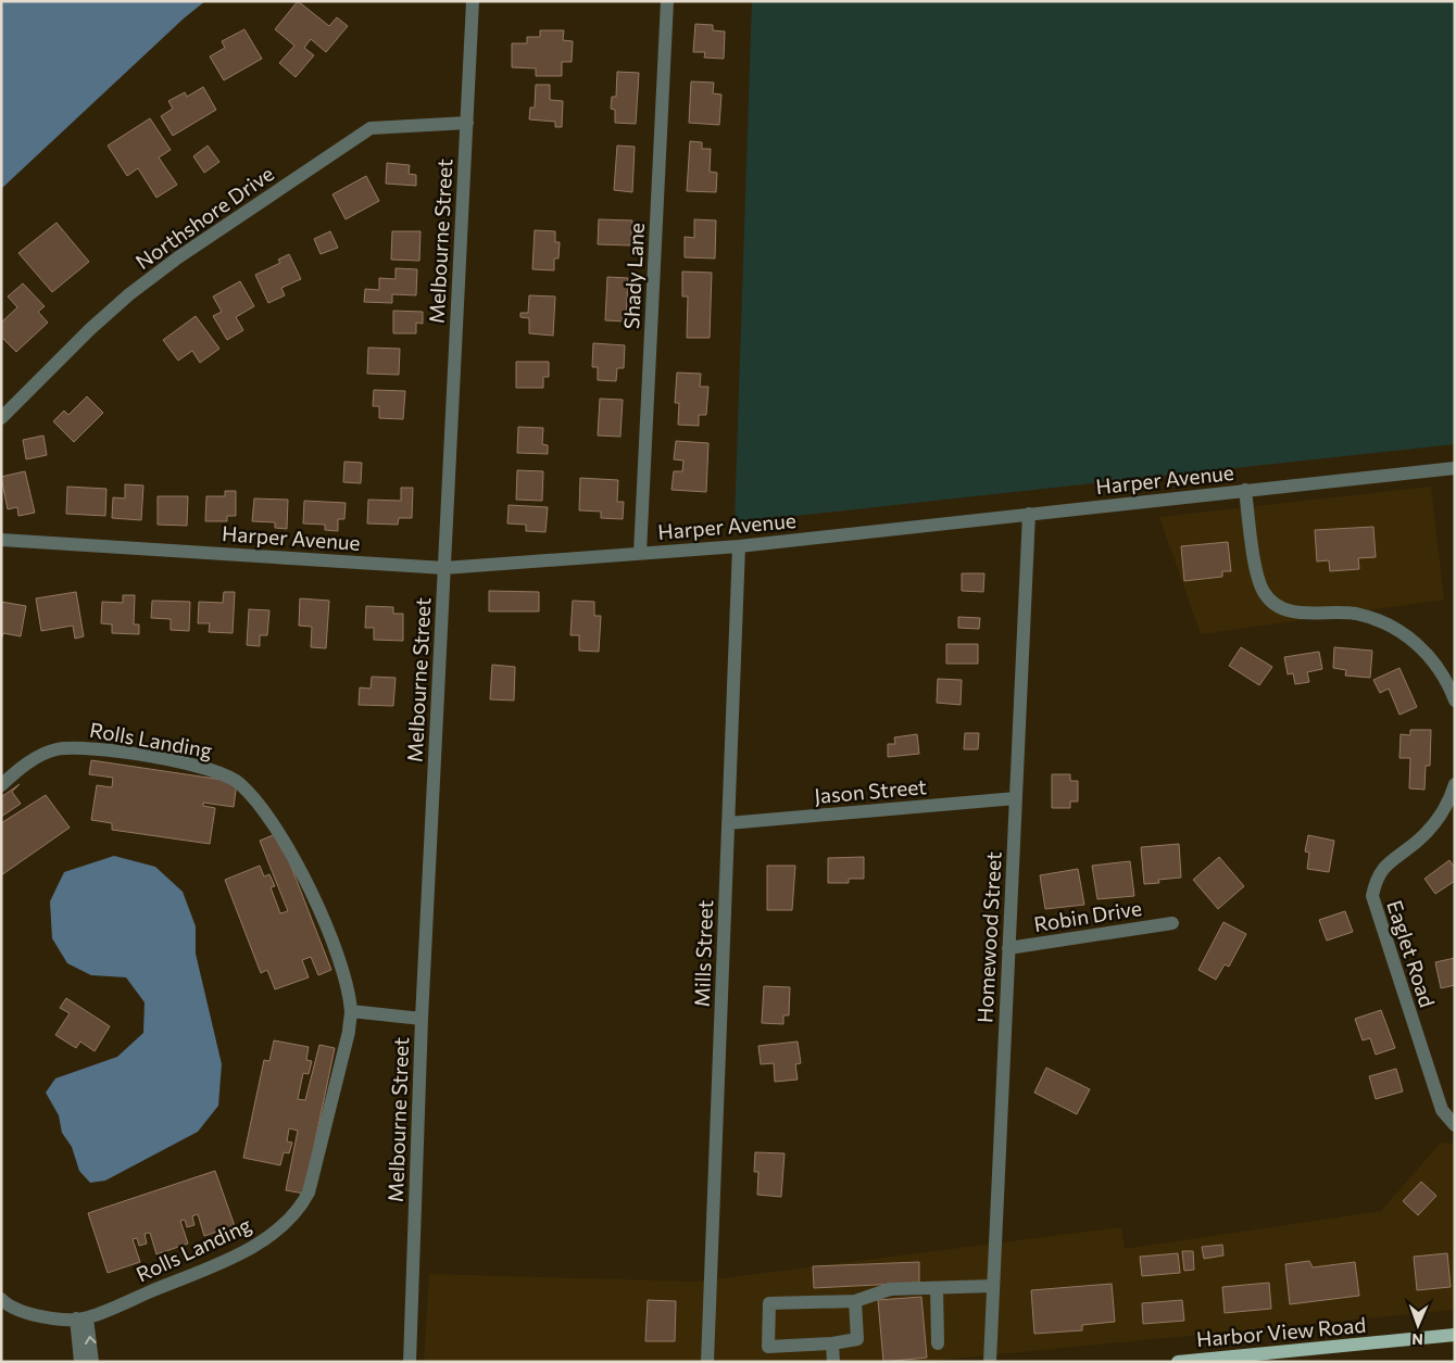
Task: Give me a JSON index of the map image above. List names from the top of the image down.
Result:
{
  "streets": {
    "main road": ["Harbor View Road"],
    "street": [
      "Northshore Drive",
      "Melbourne Street",
      "Shady Lane",
      "Harper Avenue",
      "Rolls Landing",
      "Jason Street",
      "Robin Drive",
      "Homewood Street",
      "Mills Street",
      "Eaglet Road"
    ]
  },
  "crossings": [
    ["Northshore Drive", "Melbourne Street"],
    ["Melbourne Street", "Harper Avenue"],
    ["Shady Lane", "Harper Avenue"],
    ["Harper Avenue", "Homewood Street"],
    ["Harper Avenue", "Mills Street"],
    ["Jason Street", "Homewood Street"],
    ["Jason Street", "Mills Street"],
    ["Robin Drive", "Homewood Street"]
  ],
  "north": "bottom"
}
